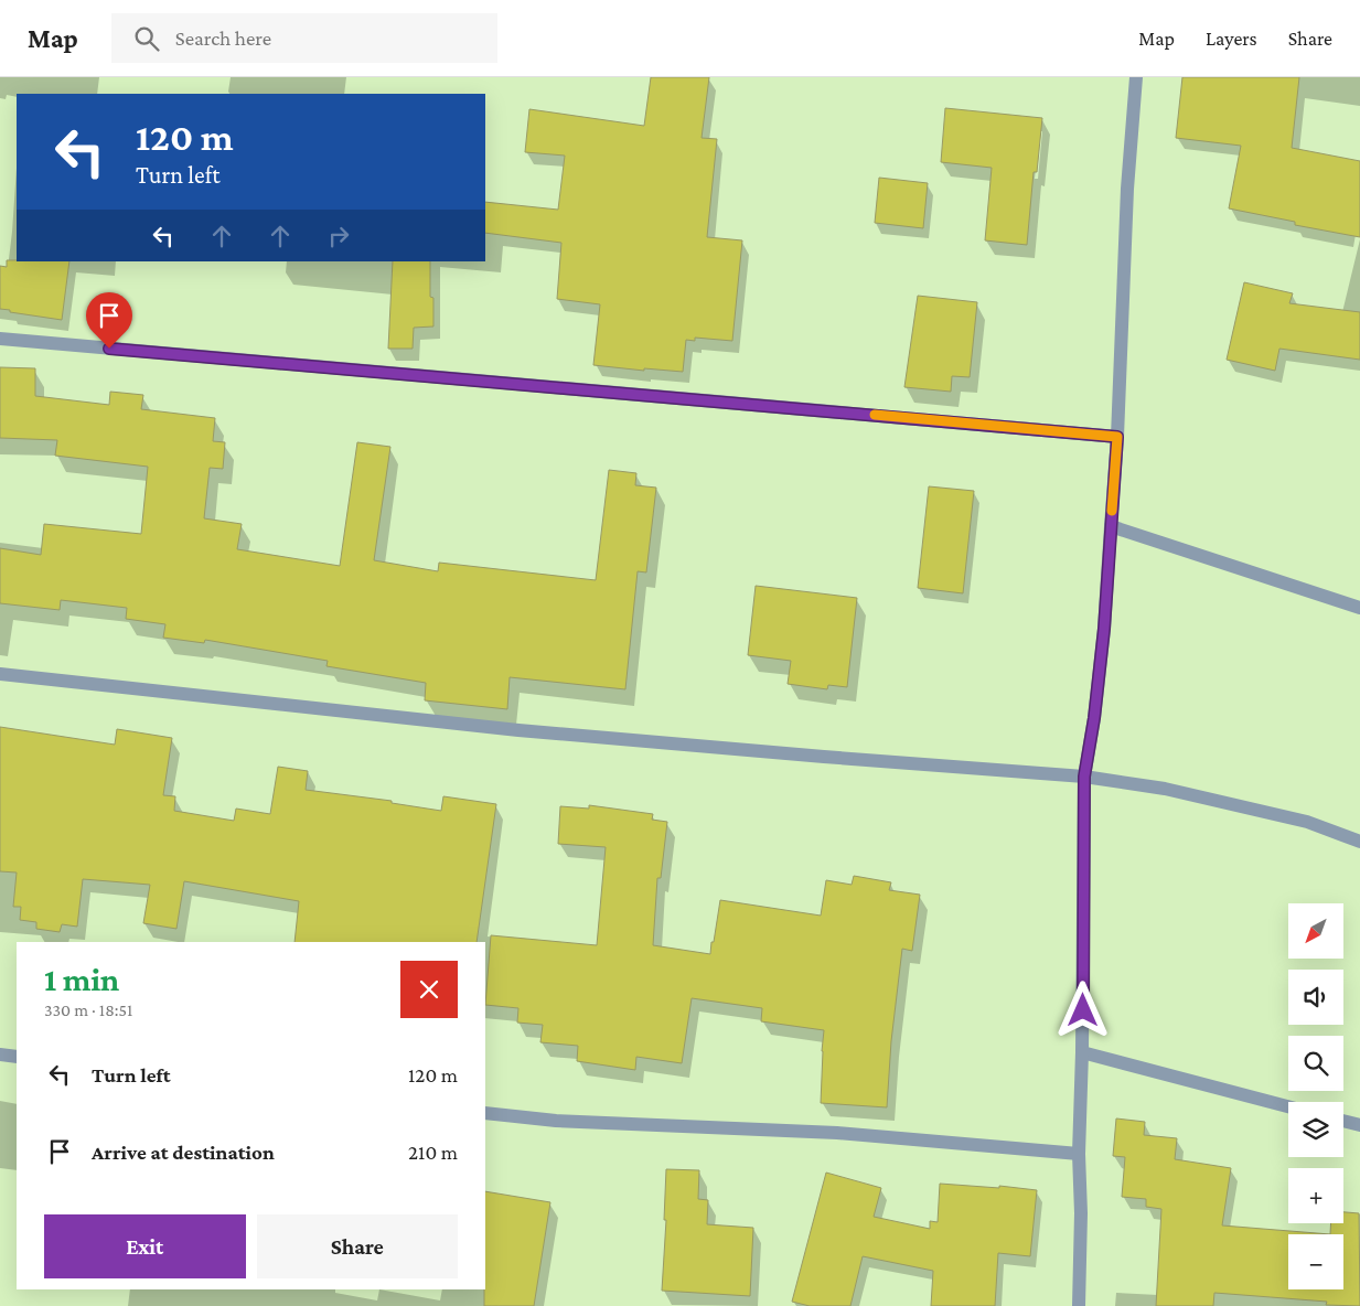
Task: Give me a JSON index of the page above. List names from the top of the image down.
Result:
{
  "north": "bottom left",
  "page": {
    "header": "Map",
    "search": "Search here",
    "nav": ["Map", "Layers", "Share"],
    "turn": ["120 m", "Turn left"],
    "map_buttons": ["+", "−"],
    "heading": ["1 min", "330 m · 18:51"],
    "list": [
      {
        "name": "Turn left",
        "value": "120 m"
      },
      {
        "name": "Arrive at destination",
        "value": "210 m"
      }
    ],
    "buttons": ["Exit", "Share"]
  }
}
